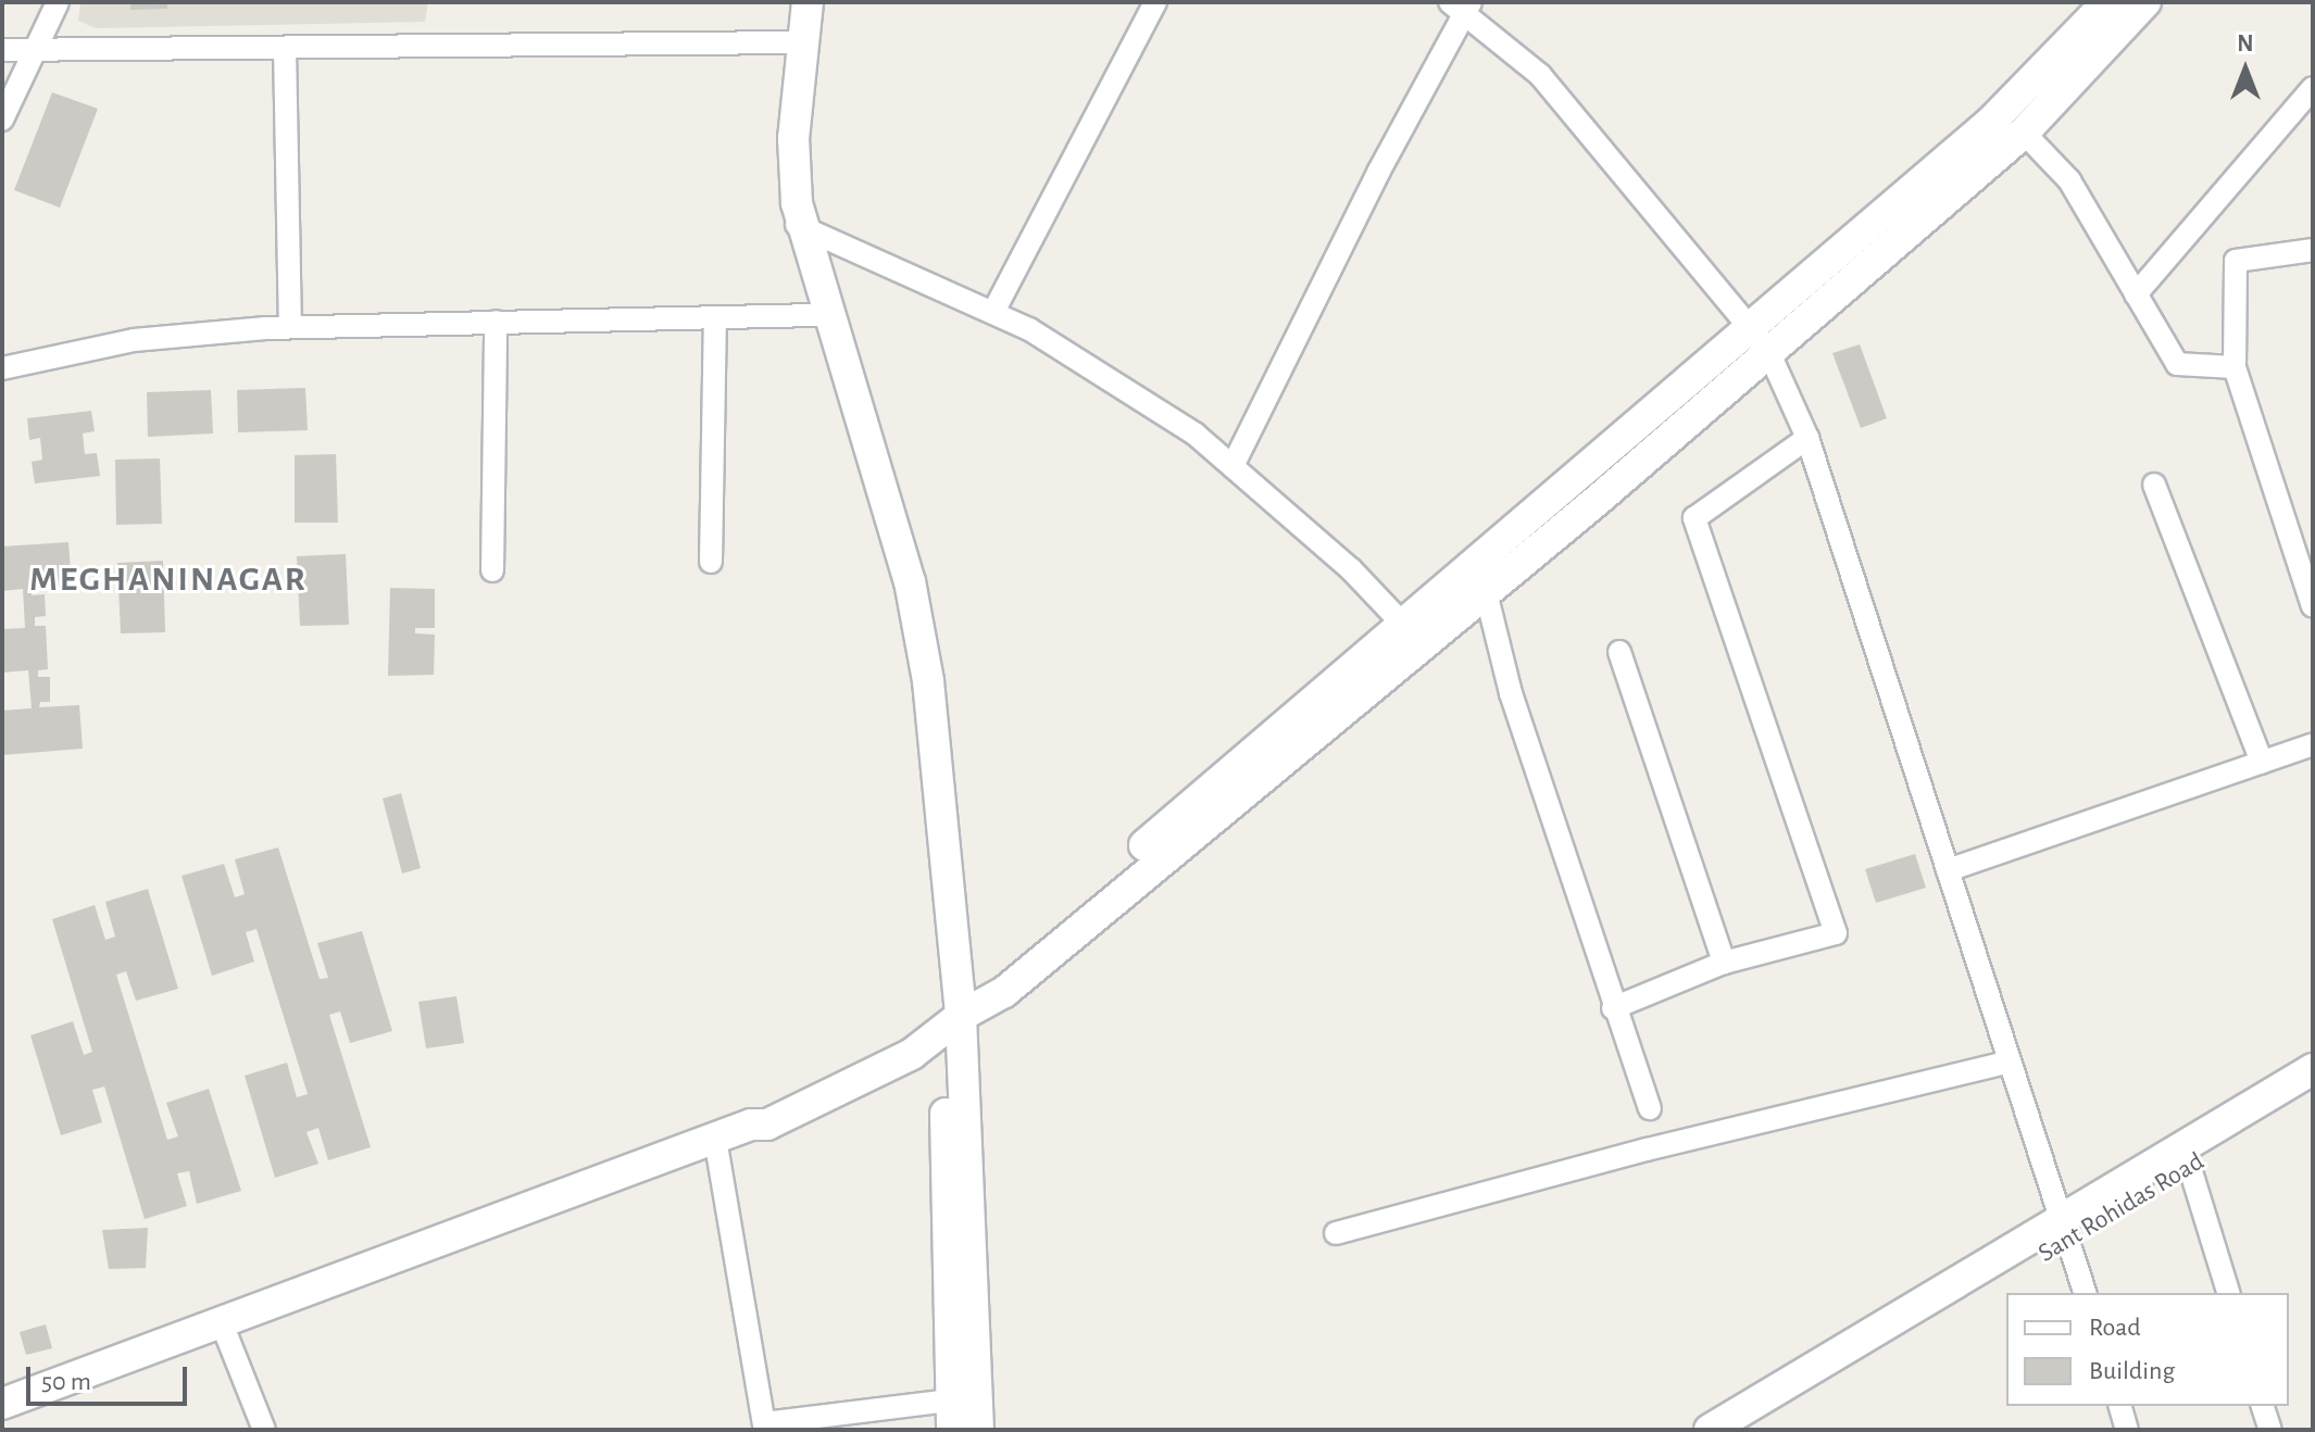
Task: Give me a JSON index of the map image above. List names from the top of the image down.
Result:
{
  "streets": {
    "street": ["Sant Rohidas Road"]
  },
  "districts": ["MEGHANINAGAR"],
  "legend": ["Road", "Building"],
  "scale_bar": "50 m",
  "north": "top"
}
